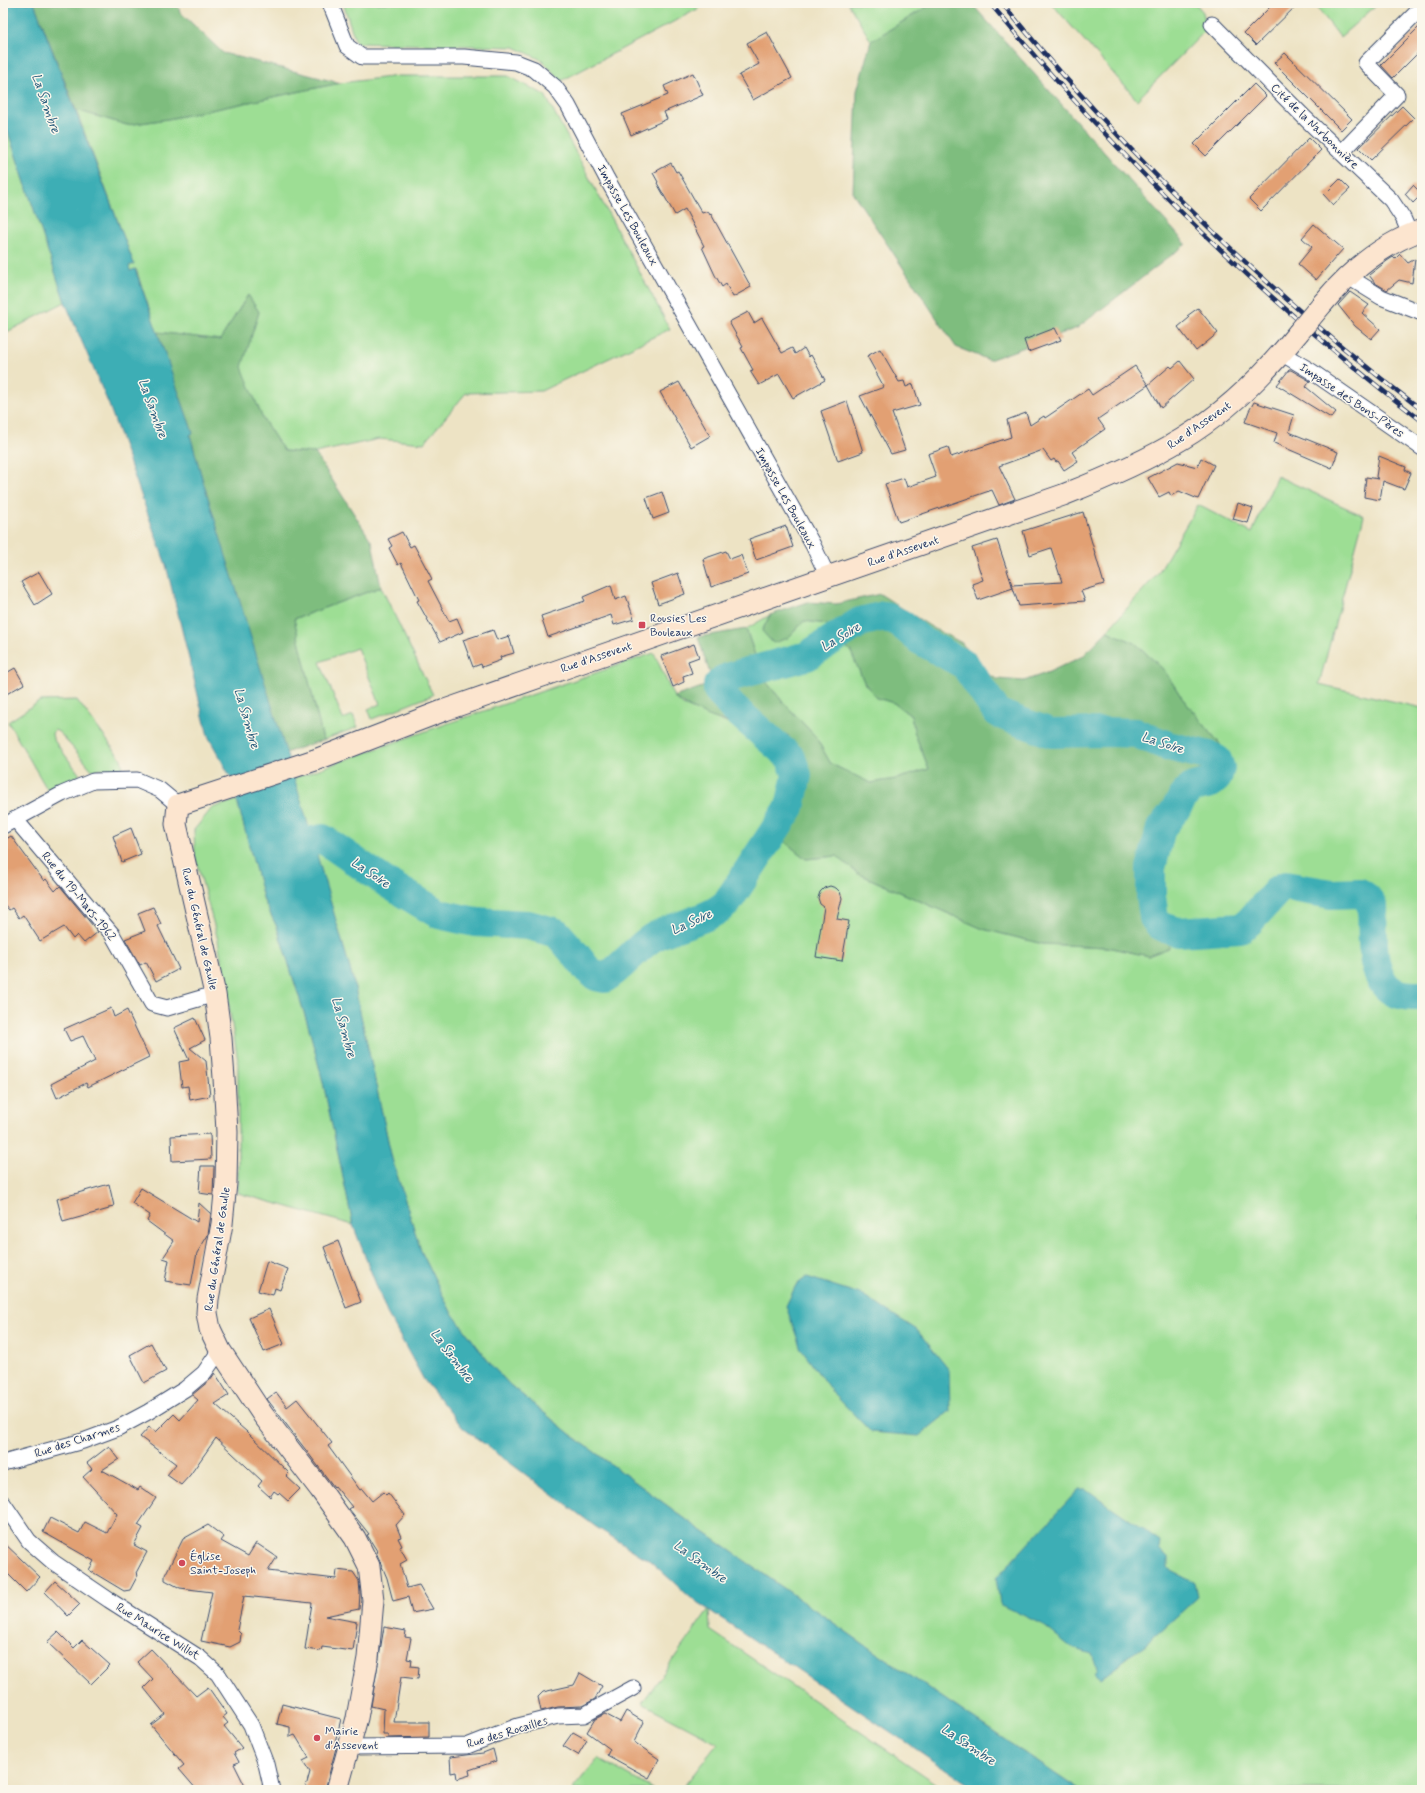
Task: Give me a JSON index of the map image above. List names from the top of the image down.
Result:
{
  "streets": {
    "street": [
      "Cité de la Narbonnière",
      "Impasse Les Bouleaux",
      "Impasse des Bons-Pères",
      "Rue d'Assevent",
      "Rue du 19-Mars-1962",
      "Rue du Général de Gaulle",
      "Rue des Charmes",
      "Rue Maurice Willot",
      "Rue des Rocailles"
    ]
  },
  "crossings": [
    ["Cité de la Narbonnière", "Rue d'Assevent"],
    ["Impasse Les Bouleaux", "Rue d'Assevent"],
    ["Impasse des Bons-Pères", "Rue d'Assevent"],
    ["Rue d'Assevent", "Rue du Général de Gaulle"],
    ["Rue du 19-Mars-1962", "Rue du Général de Gaulle"],
    ["Rue du Général de Gaulle", "Rue des Charmes"],
    ["Rue du Général de Gaulle", "Rue des Rocailles"]
  ],
  "water": ["La Sambre", "La Solre"],
  "places": {
    "transit": ["Rousies Les Bouleaux"],
    "other": ["Église Saint-Joseph", "Mairie d'Assevent"]
  }
}
